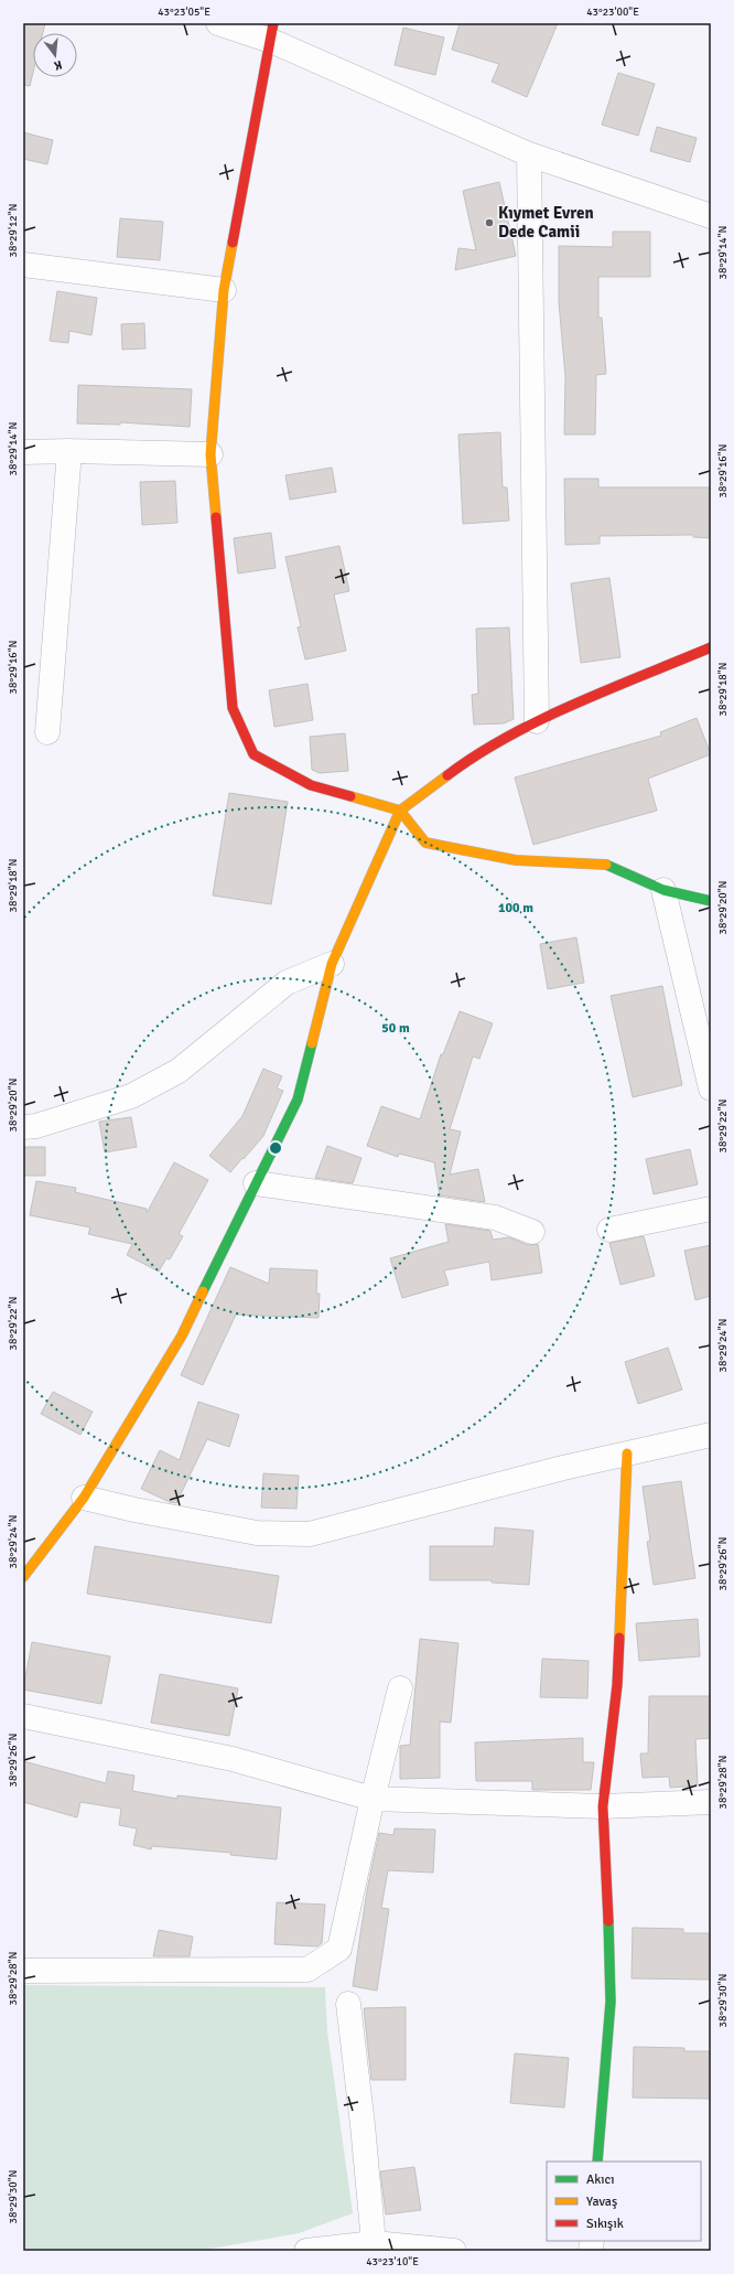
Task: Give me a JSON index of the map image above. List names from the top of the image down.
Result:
{
  "places": ["Kıymet Evren Dede Camii"],
  "legend": ["Akıcı", "Yavaş", "Sıkışık"],
  "north": "bottom",
  "coordinates": [
    "43°23'05\"E",
    "43°23'00\"E",
    "38°29'12\"N",
    "38°29'14\"N",
    "38°29'16\"N",
    "38°29'18\"N",
    "38°29'20\"N",
    "38°29'22\"N",
    "38°29'24\"N",
    "38°29'26\"N",
    "38°29'28\"N",
    "38°29'30\"N",
    "43°23'10\"E"
  ],
  "rings": ["100 m", "50 m"]
}
